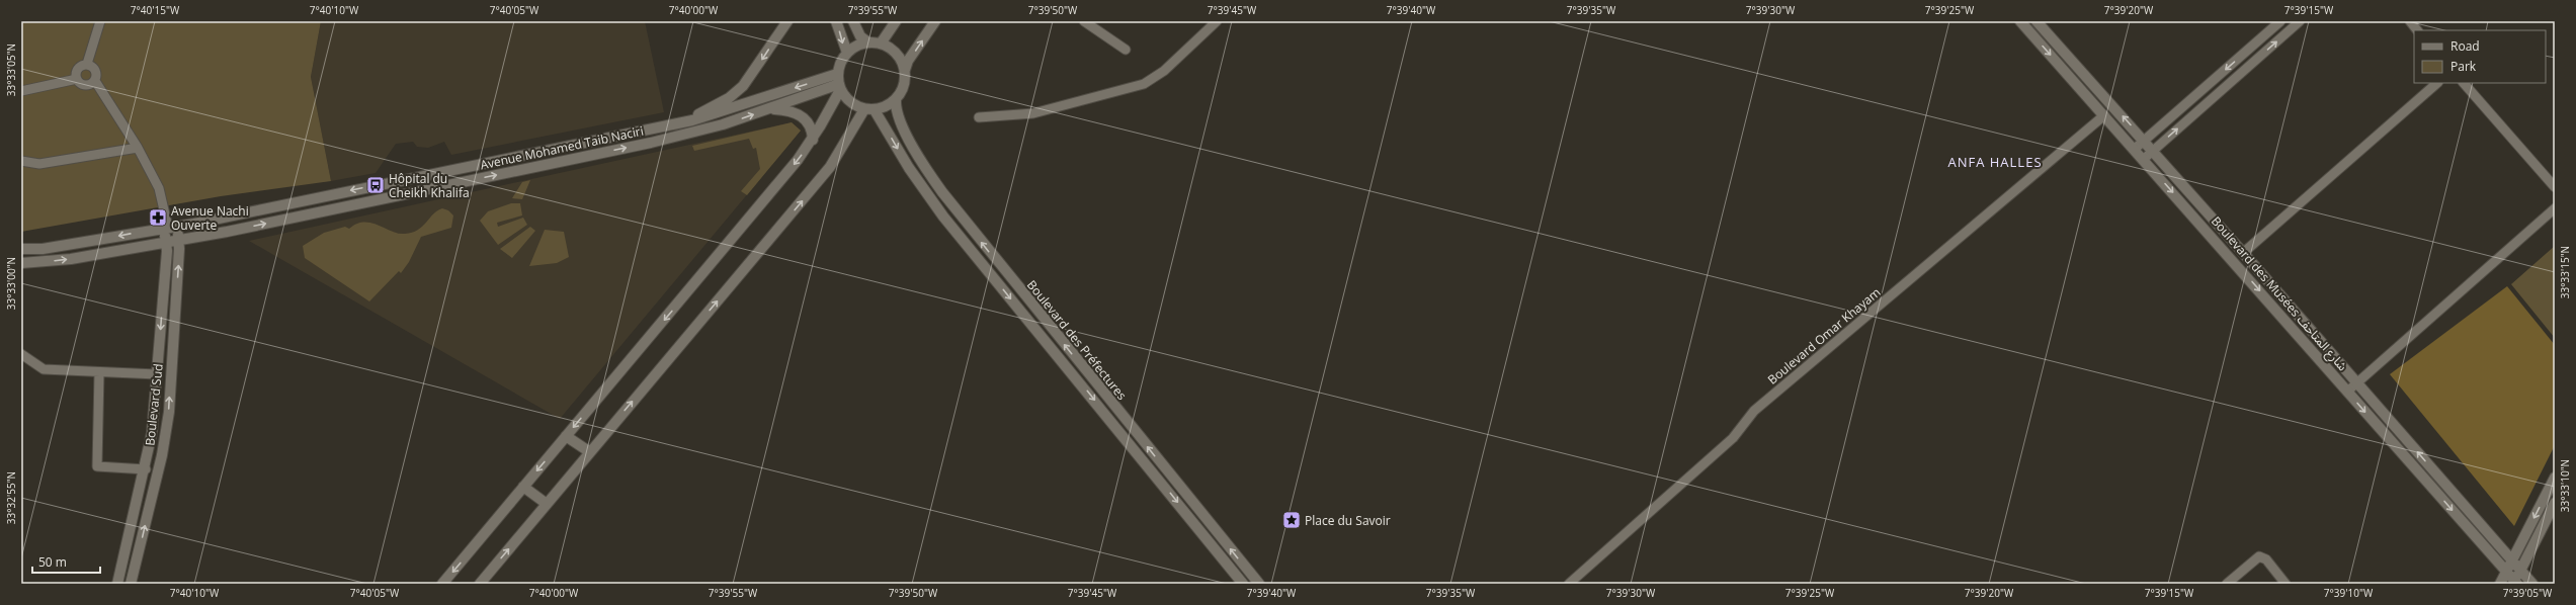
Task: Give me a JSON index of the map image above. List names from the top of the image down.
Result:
{
  "streets": {
    "street": [
      "Avenue Mohamed Taib Naciri",
      "Boulevard des Musées شارع المتاحف",
      "Boulevard Omar Khayam",
      "Boulevard des Préfectures",
      "Boulevard Sud"
    ]
  },
  "crossings": [
    ["Avenue Mohamed Taib Naciri", "Boulevard des Préfectures"],
    ["Avenue Mohamed Taib Naciri", "Boulevard Sud"],
    ["Boulevard des Musées شارع المتاحف", "Boulevard Omar Khayam"]
  ],
  "districts": ["ANFA HALLES"],
  "places": {
    "bus stop": ["Hôpital du Cheikh Khalifa"],
    "pharmacy": ["Avenue Nachi Ouverte"],
    "place": ["Place du Savoir"]
  },
  "legend": ["Road", "Park"],
  "scale_bar": "50 m",
  "coordinates": [
    "7°40'15\"W",
    "7°40'10\"W",
    "7°40'05\"W",
    "7°40'00\"W",
    "7°39'55\"W",
    "7°39'50\"W",
    "7°39'45\"W",
    "7°39'40\"W",
    "7°39'35\"W",
    "7°39'30\"W",
    "7°39'25\"W",
    "7°39'20\"W",
    "7°39'15\"W",
    "33°33'05\"N",
    "33°33'15\"N",
    "33°33'00\"N",
    "33°33'10\"N",
    "33°32'55\"N",
    "7°39'10\"W",
    "7°39'05\"W"
  ]
}
